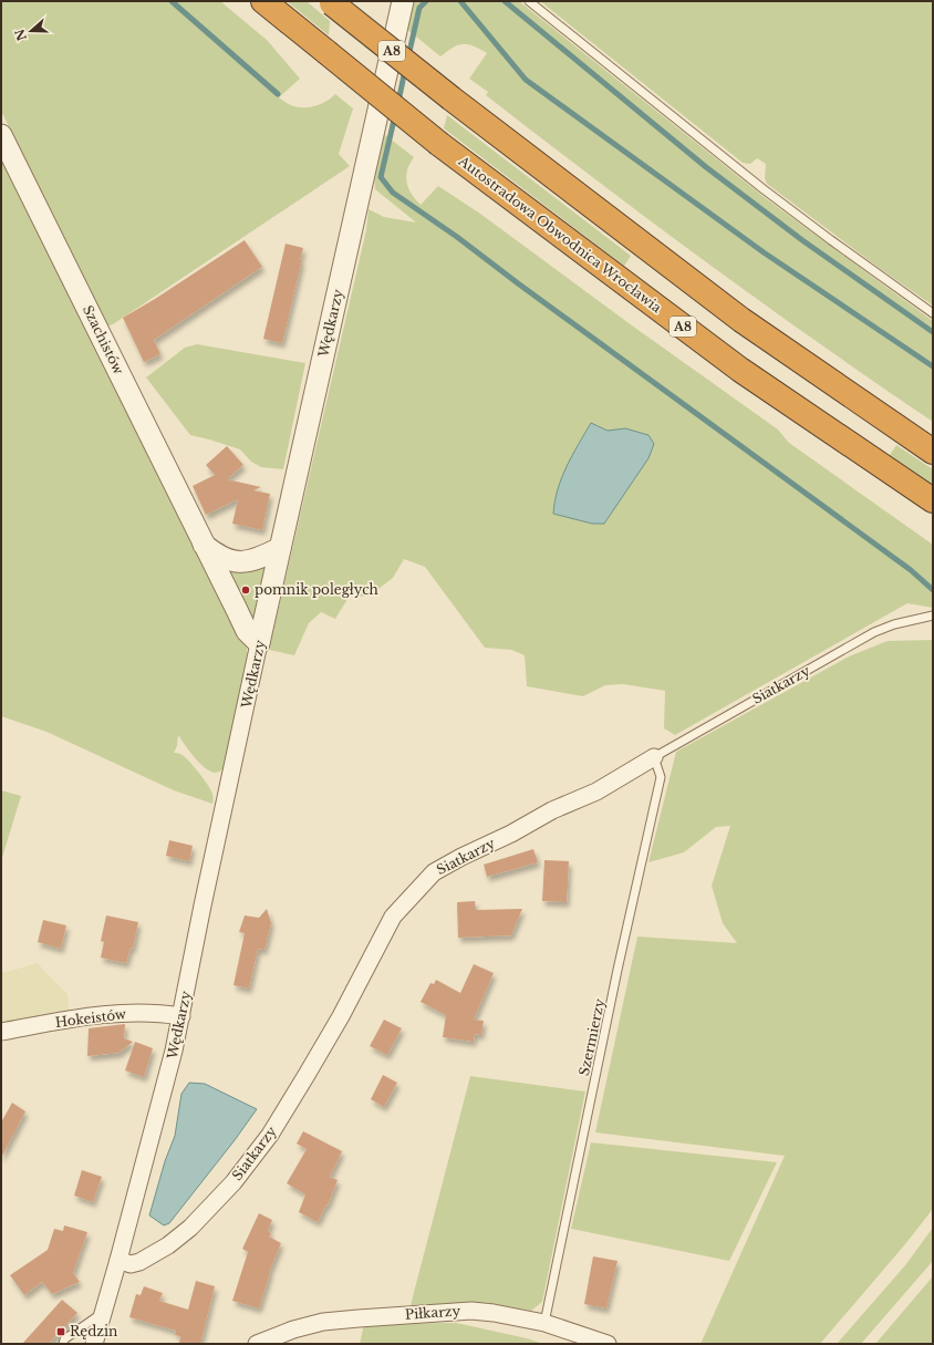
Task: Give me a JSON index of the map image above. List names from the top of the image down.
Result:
{
  "streets": {
    "highway": ["A8", "Autostradowa Obwodnica Wrocławia"],
    "street": [
      "Wędkarzy",
      "Szachistów",
      "Siatkarzy",
      "Hokeistów",
      "Piłkarzy"
    ],
    "lane": ["Szermierzy"]
  },
  "crossings": [
    ["Wędkarzy", "Szachistów"],
    ["Wędkarzy", "Siatkarzy"],
    ["Wędkarzy", "Hokeistów"],
    ["Siatkarzy", "Szermierzy"],
    ["Szermierzy", "Piłkarzy"]
  ],
  "places": {
    "other": ["pomnik poległych"],
    "transit": ["Rędzin"]
  },
  "north": "left"
}
